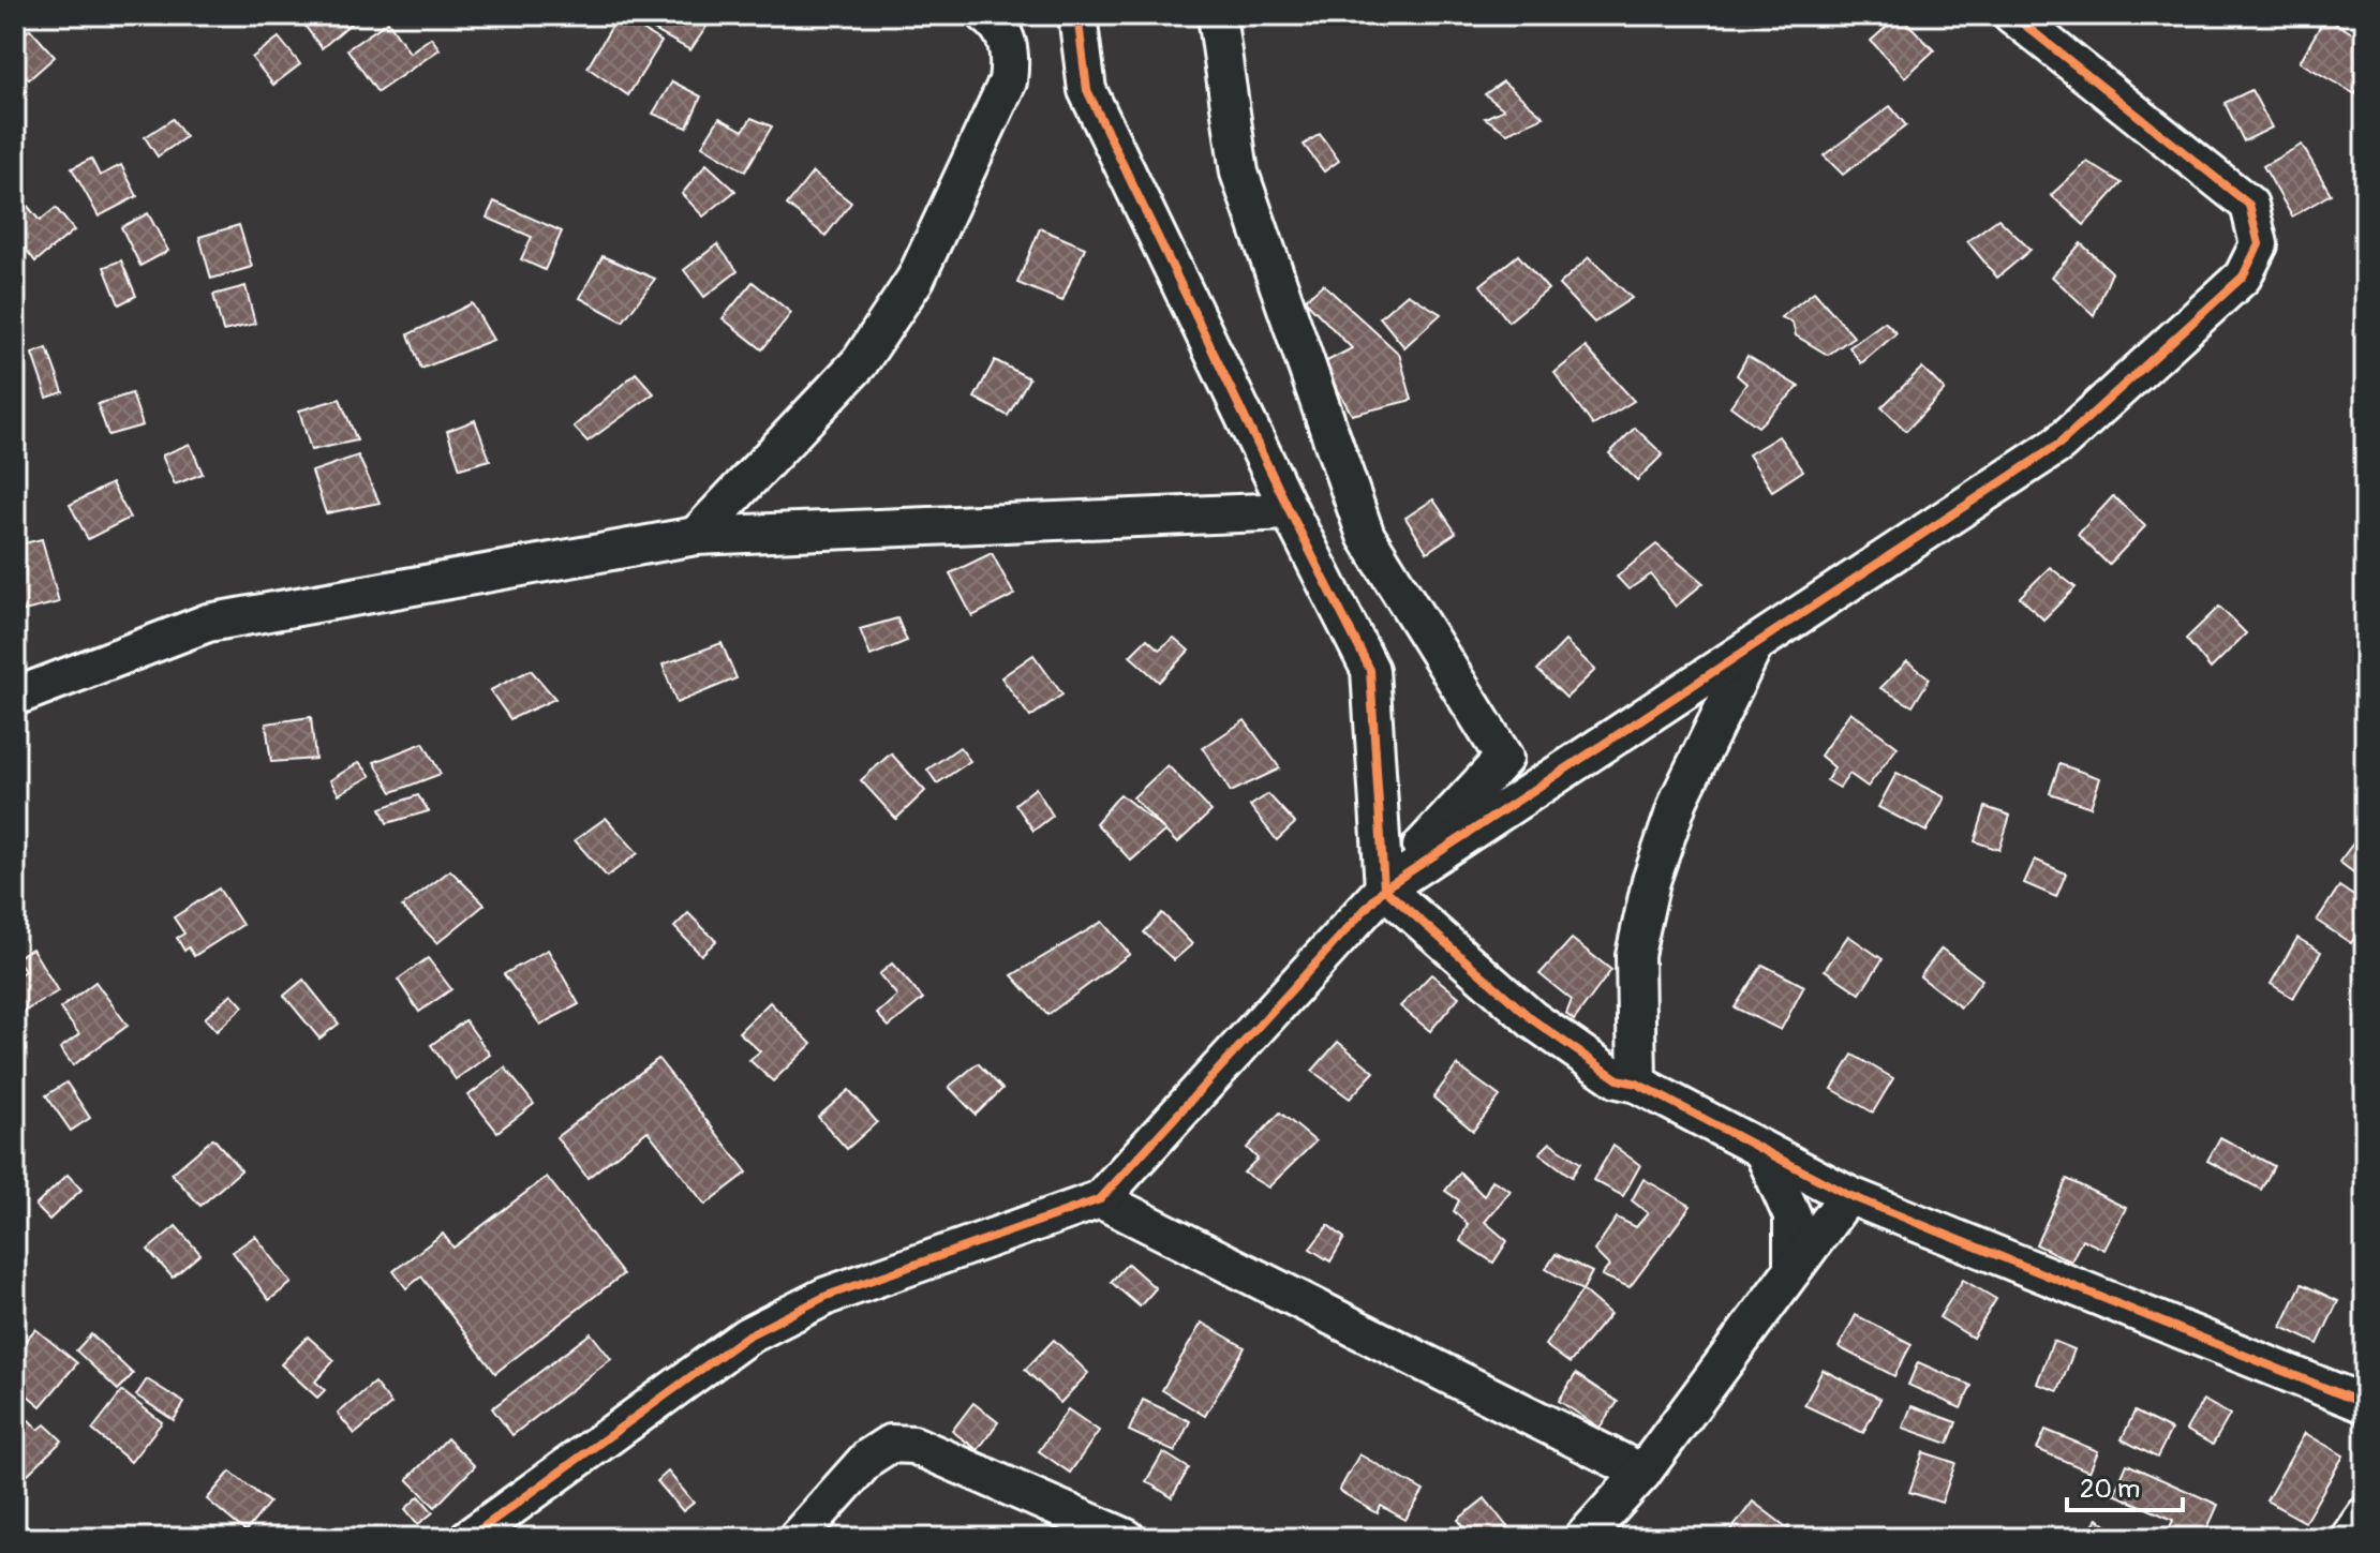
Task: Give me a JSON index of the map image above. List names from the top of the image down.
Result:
{
  "scale_bar": "20 m"
}
